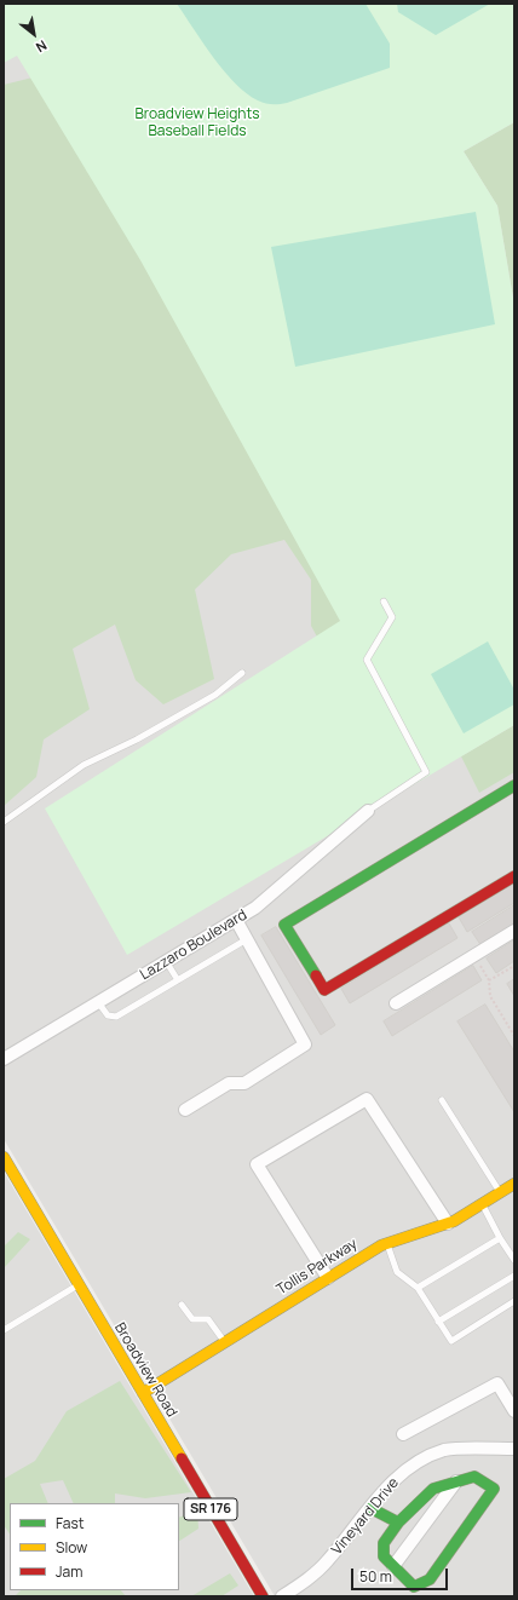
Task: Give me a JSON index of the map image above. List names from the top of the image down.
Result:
{
  "streets": {
    "street": [
      "Lazzaro Boulevard",
      "Tollis Parkway",
      "Broadview Road",
      "SR 176",
      "Vineyard Drive"
    ]
  },
  "crossings": [
    ["Tollis Parkway", "Broadview Road"]
  ],
  "parks": ["Broadview Heights Baseball Fields"],
  "legend": ["Fast", "Slow", "Jam"],
  "scale_bar": "50 m",
  "north": "bottom right"
}
